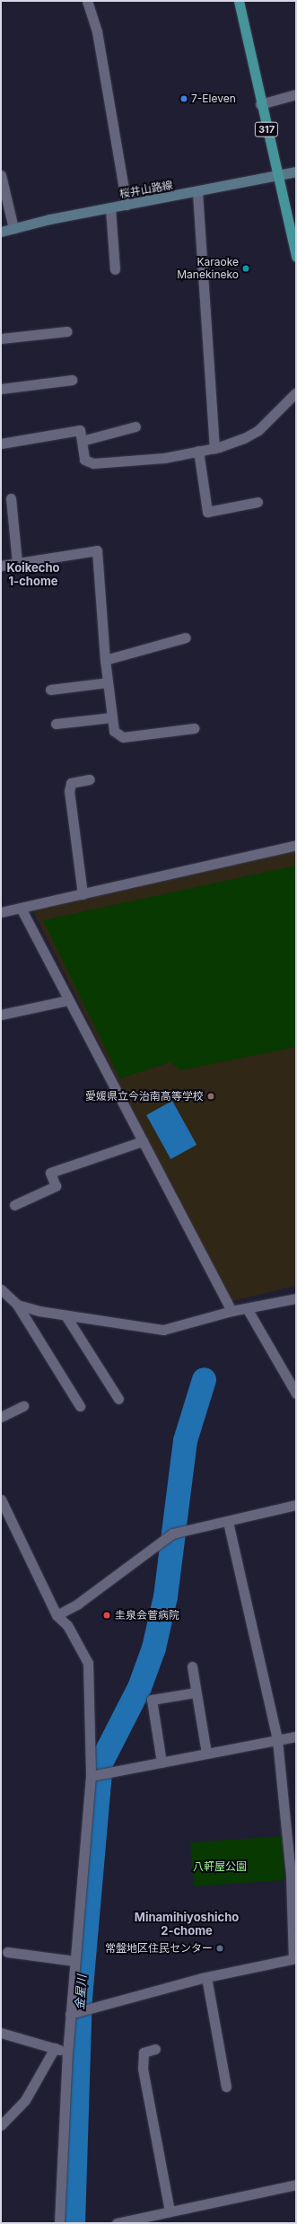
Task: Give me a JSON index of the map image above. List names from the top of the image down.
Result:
{
  "streets": {
    "highway": ["317"],
    "main road": ["桜井山路線"]
  },
  "crossings": [
    ["317", "桜井山路線"]
  ],
  "districts": ["Koikecho 1-chome", "Minamihiyoshicho 2-chome"],
  "water": ["金星川"],
  "parks": ["八軒屋公園"],
  "places": [
    "7-Eleven",
    "Karaoke Manekineko",
    "愛媛県立今治南高等学校",
    "圭泉会菅病院",
    "常盤地区住民センター"
  ]
}
